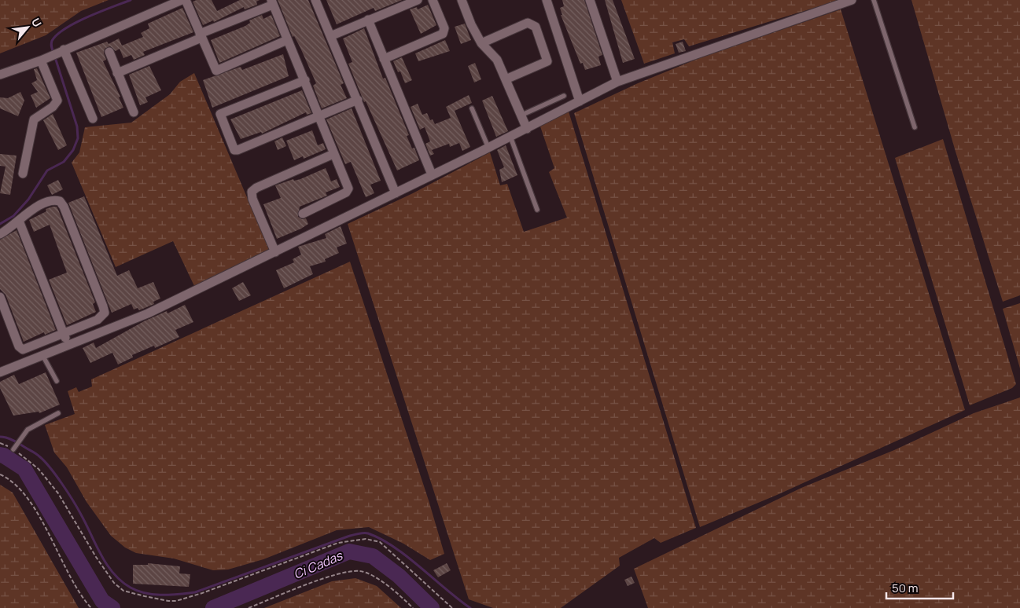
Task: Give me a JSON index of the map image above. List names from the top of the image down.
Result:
{
  "water": ["Ci Cadas"],
  "scale_bar": "50 m",
  "north": "top right"
}
